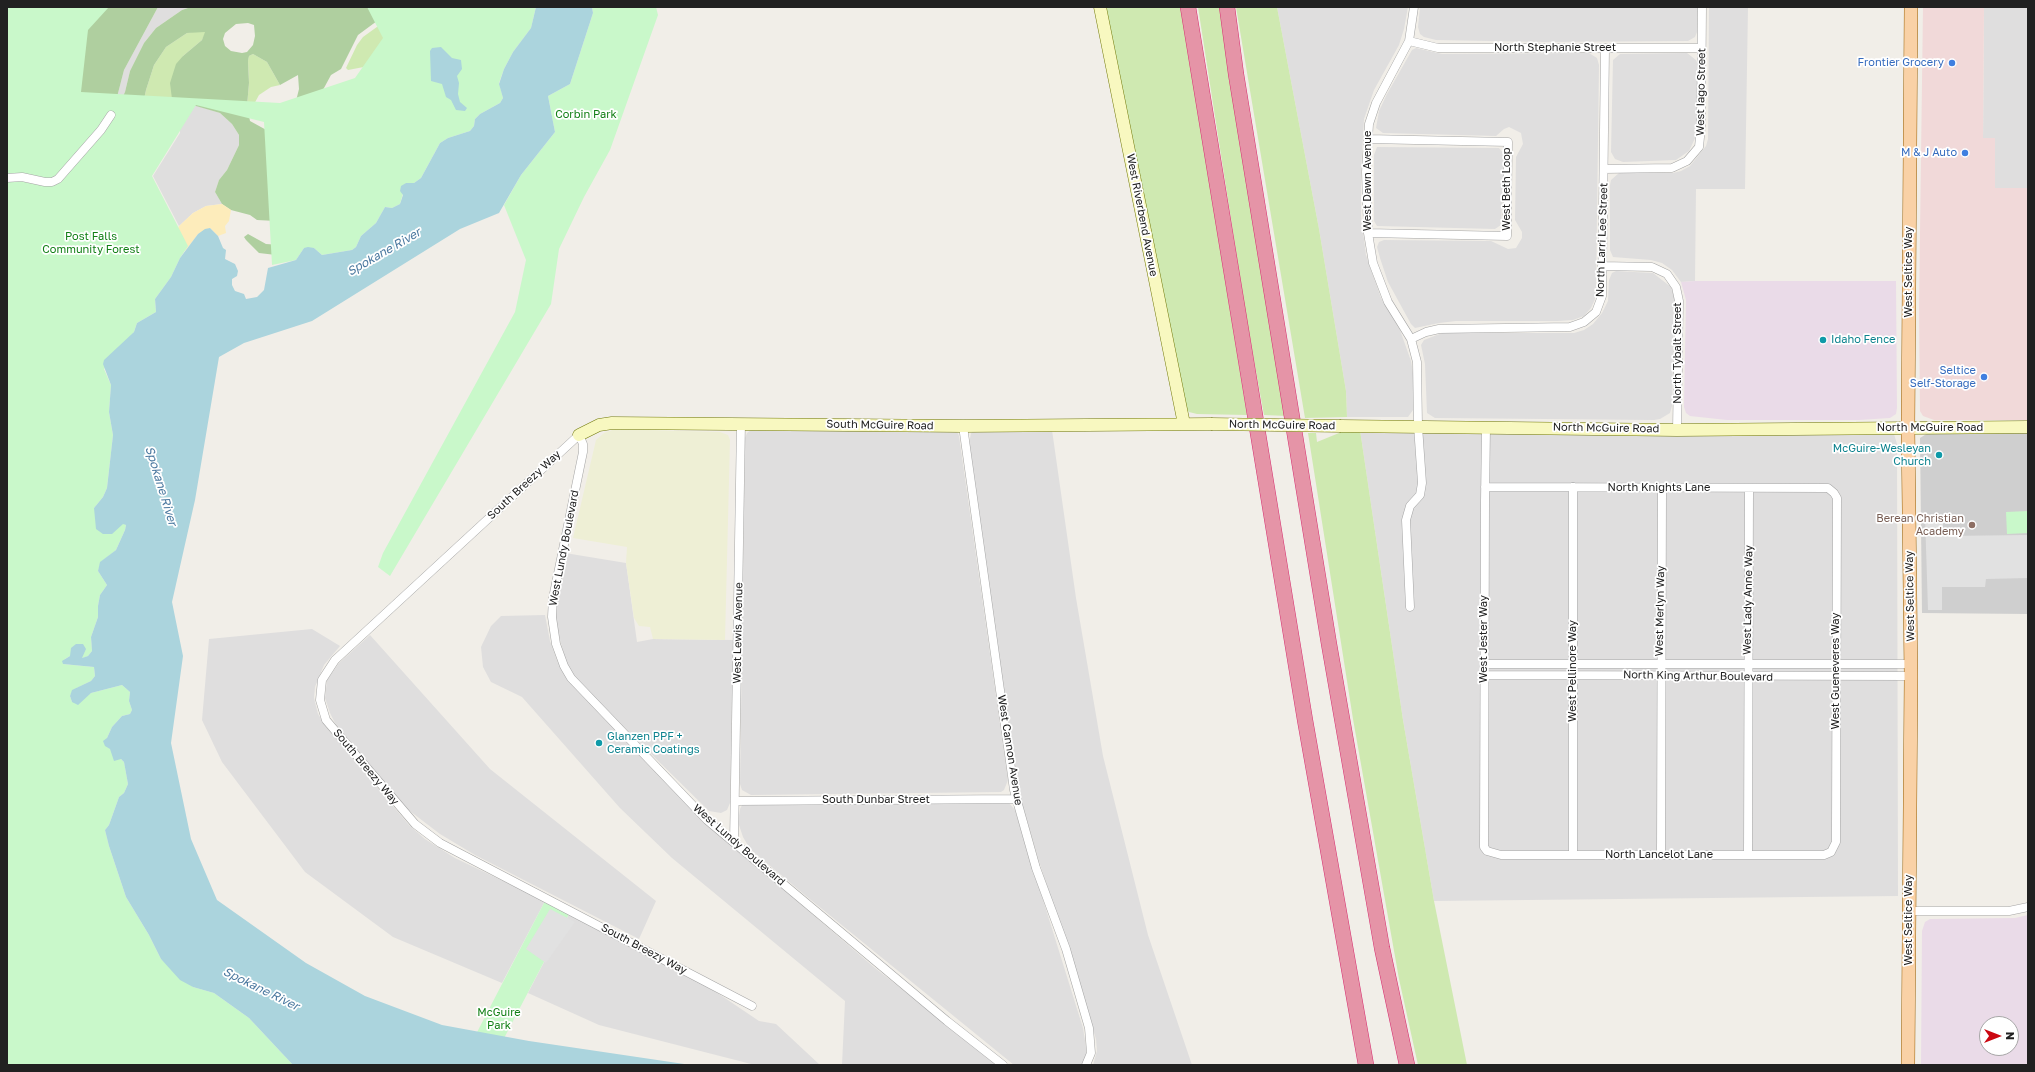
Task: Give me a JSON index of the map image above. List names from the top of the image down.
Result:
{
  "streets": {
    "main road": ["West Seltice Way"],
    "street": [
      "North Stephanie Street",
      "West Iago Street",
      "West Dawn Avenue",
      "West Beth Loop",
      "West Riverbend Avenue",
      "North Larri Lee Street",
      "North Tybalt Street",
      "South McGuire Road",
      "North McGuire Road",
      "South Breezy Way",
      "North Knights Lane",
      "West Lundy Boulevard",
      "West Lady Anne Way",
      "West Merlyn Way",
      "West Lewis Avenue",
      "West Jester Way",
      "West Pellinore Way",
      "West Gueneveres Way",
      "North King Arthur Boulevard",
      "West Cannon Avenue",
      "South Dunbar Street",
      "North Lancelot Lane"
    ]
  },
  "crossings": [
    ["North Stephanie Street", "West Iago Street"],
    ["North Stephanie Street", "West Dawn Avenue"],
    ["North Stephanie Street", "North Larri Lee Street"],
    ["West Iago Street", "North Larri Lee Street"],
    ["West Dawn Avenue", "West Beth Loop"],
    ["West Dawn Avenue", "North Larri Lee Street"],
    ["West Dawn Avenue", "North McGuire Road"],
    ["West Riverbend Avenue", "South McGuire Road"],
    ["West Riverbend Avenue", "North McGuire Road"],
    ["North Larri Lee Street", "North Tybalt Street"],
    ["West Seltice Way", "North McGuire Road"],
    ["West Seltice Way", "North King Arthur Boulevard"],
    ["North Tybalt Street", "North McGuire Road"],
    ["South McGuire Road", "North McGuire Road"],
    ["South McGuire Road", "South Breezy Way"],
    ["South McGuire Road", "West Lundy Boulevard"],
    ["South McGuire Road", "West Lewis Avenue"],
    ["South McGuire Road", "West Cannon Avenue"],
    ["North McGuire Road", "West Jester Way"],
    ["South Breezy Way", "West Lundy Boulevard"],
    ["North Knights Lane", "West Lady Anne Way"],
    ["North Knights Lane", "West Merlyn Way"],
    ["North Knights Lane", "West Jester Way"],
    ["North Knights Lane", "West Pellinore Way"],
    ["North Knights Lane", "West Gueneveres Way"],
    ["West Lundy Boulevard", "West Lewis Avenue"],
    ["West Lady Anne Way", "North King Arthur Boulevard"],
    ["West Lady Anne Way", "North Lancelot Lane"],
    ["West Merlyn Way", "North King Arthur Boulevard"],
    ["West Merlyn Way", "North Lancelot Lane"],
    ["West Lewis Avenue", "South Dunbar Street"],
    ["West Jester Way", "North King Arthur Boulevard"],
    ["West Jester Way", "North Lancelot Lane"],
    ["West Pellinore Way", "North King Arthur Boulevard"],
    ["West Pellinore Way", "North Lancelot Lane"],
    ["West Gueneveres Way", "North King Arthur Boulevard"],
    ["West Gueneveres Way", "North Lancelot Lane"],
    ["West Cannon Avenue", "South Dunbar Street"]
  ],
  "water": ["Spokane River"],
  "parks": ["Corbin Park", "Post Falls Community Forest", "McGuire Park"],
  "places": [
    "Frontier Grocery",
    "M & J Auto",
    "Idaho Fence",
    "Seltice Self-Storage",
    "McGuire-Wesleyan Church",
    "Berean Christian Academy",
    "Glanzen PPF + Ceramic Coatings"
  ],
  "north": "right"
}
